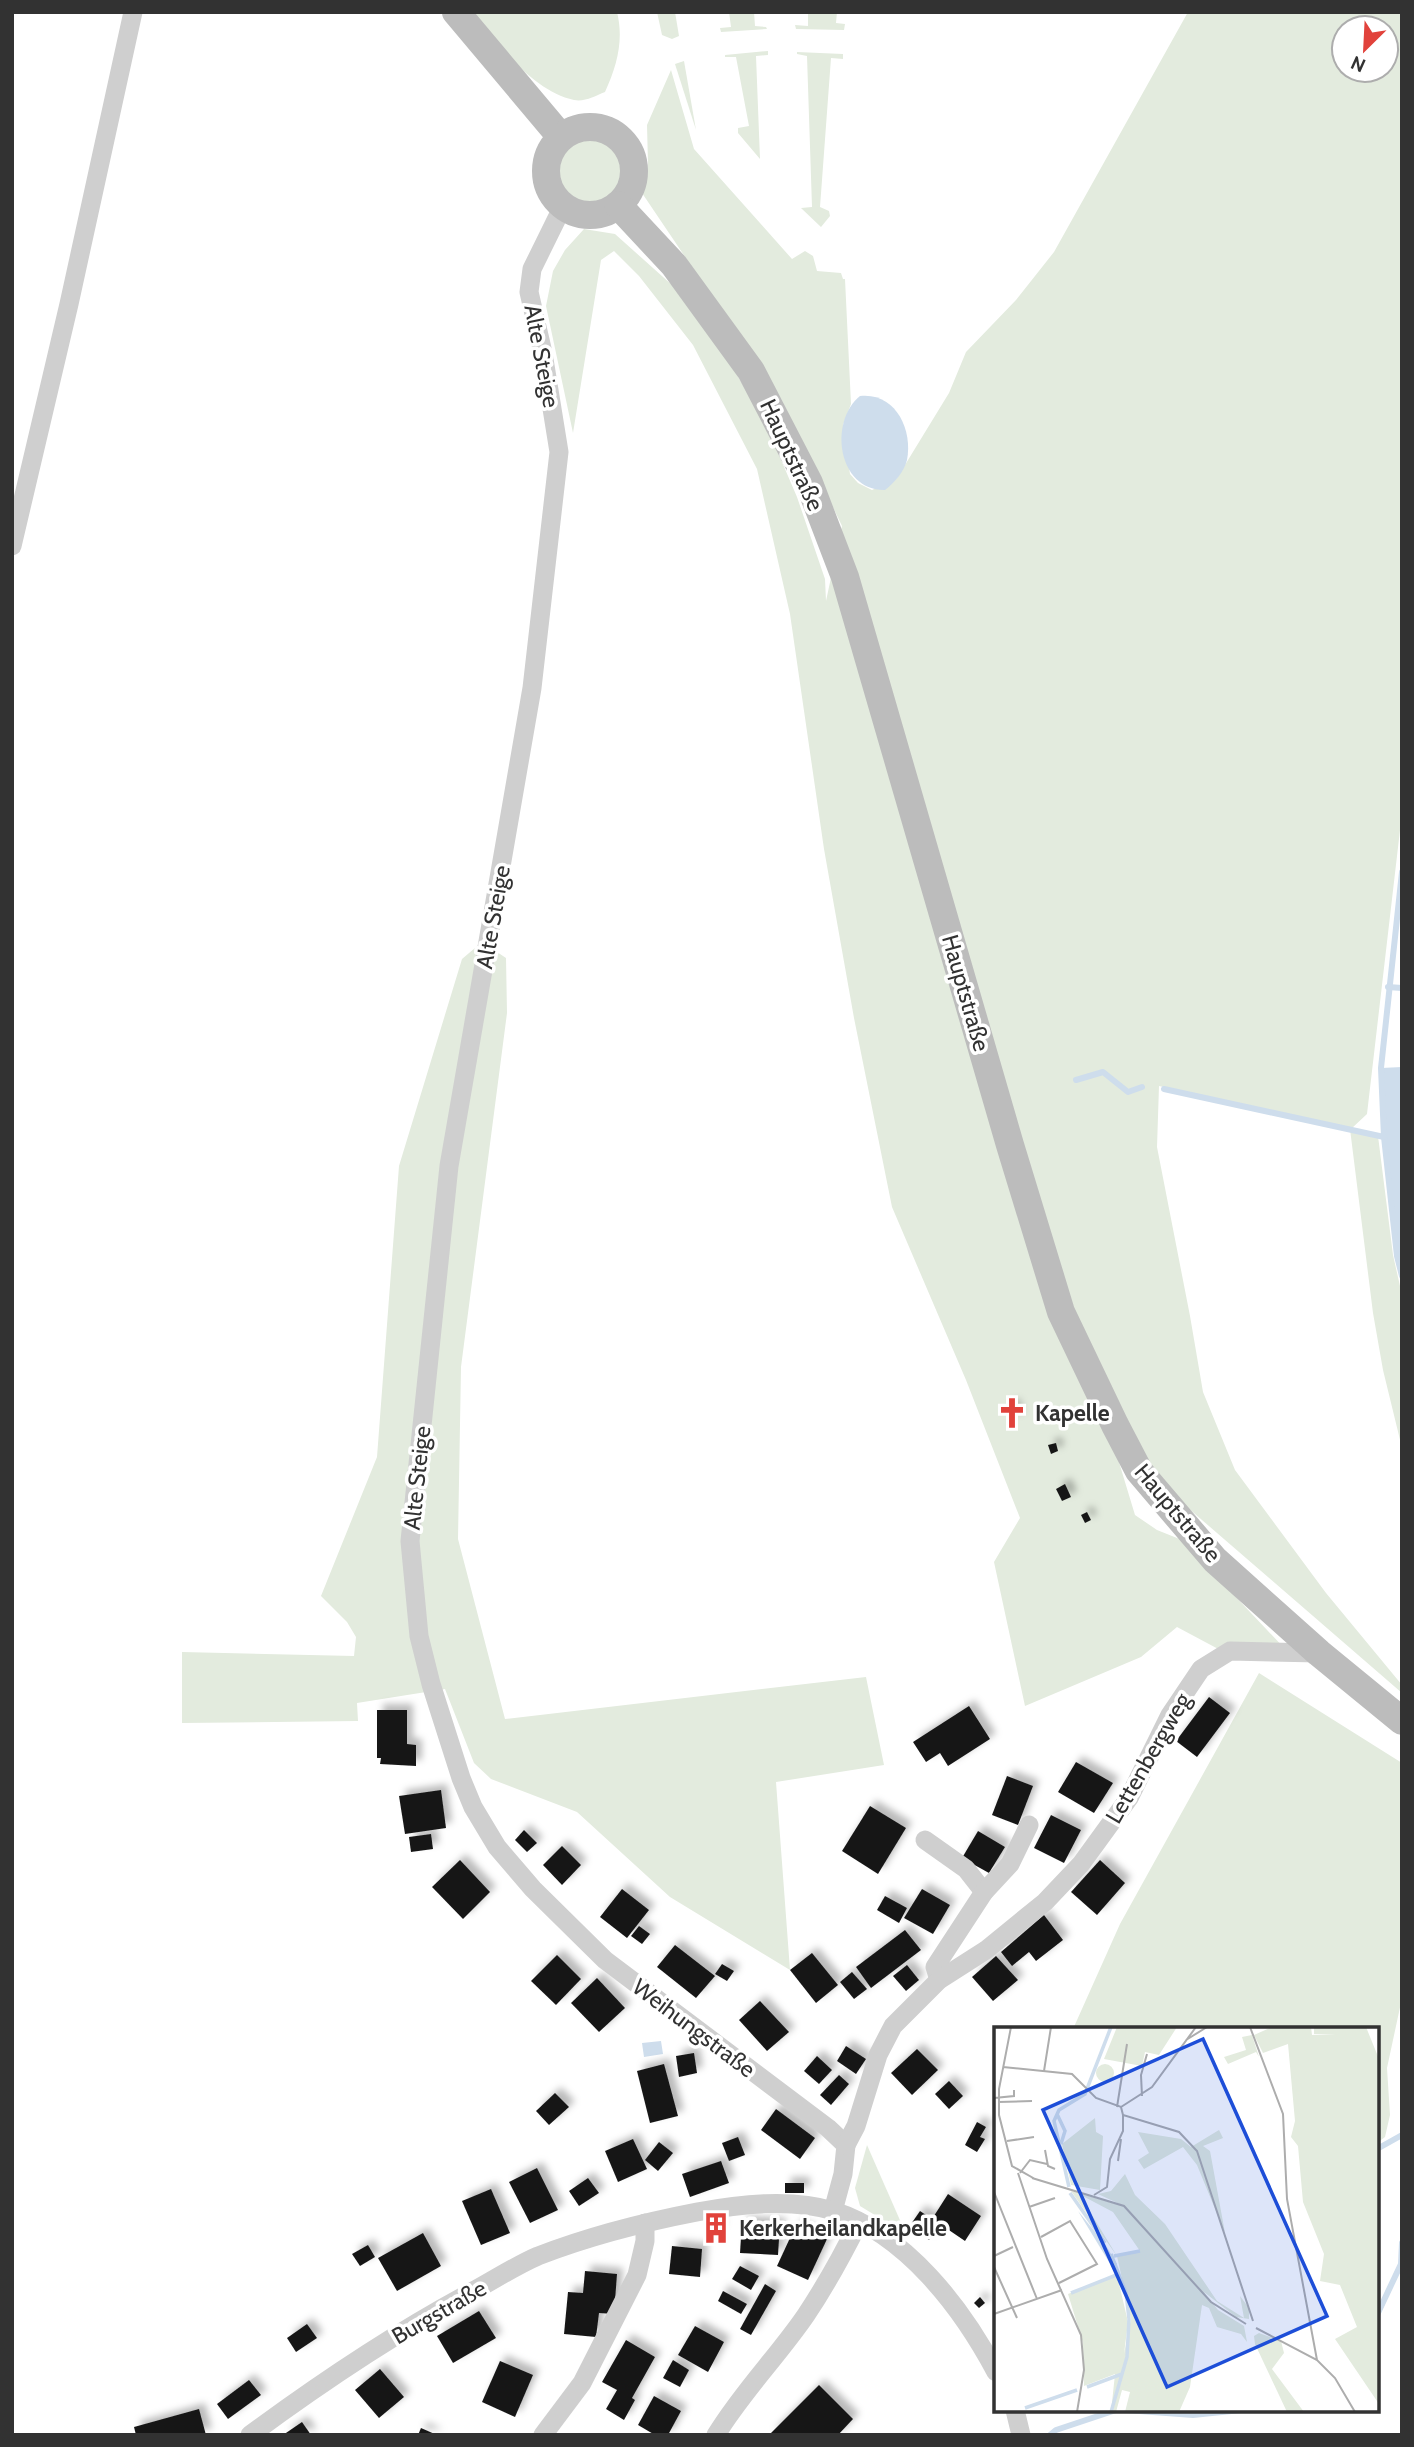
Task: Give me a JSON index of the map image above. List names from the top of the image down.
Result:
{
  "streets": {
    "main road": ["Hauptstraße"],
    "street": [
      "Alte Steige",
      "Lettenbergweg",
      "Weihungstraße",
      "Burgstraße"
    ]
  },
  "crossings": [
    ["Alte Steige", "Hauptstraße"],
    ["Alte Steige", "Weihungstraße"],
    ["Hauptstraße", "Lettenbergweg"],
    ["Lettenbergweg", "Weihungstraße"]
  ],
  "places": {
    "church": ["Kapelle"],
    "building": ["Kerkerheilandkapelle"]
  },
  "north": "bottom left"
}
